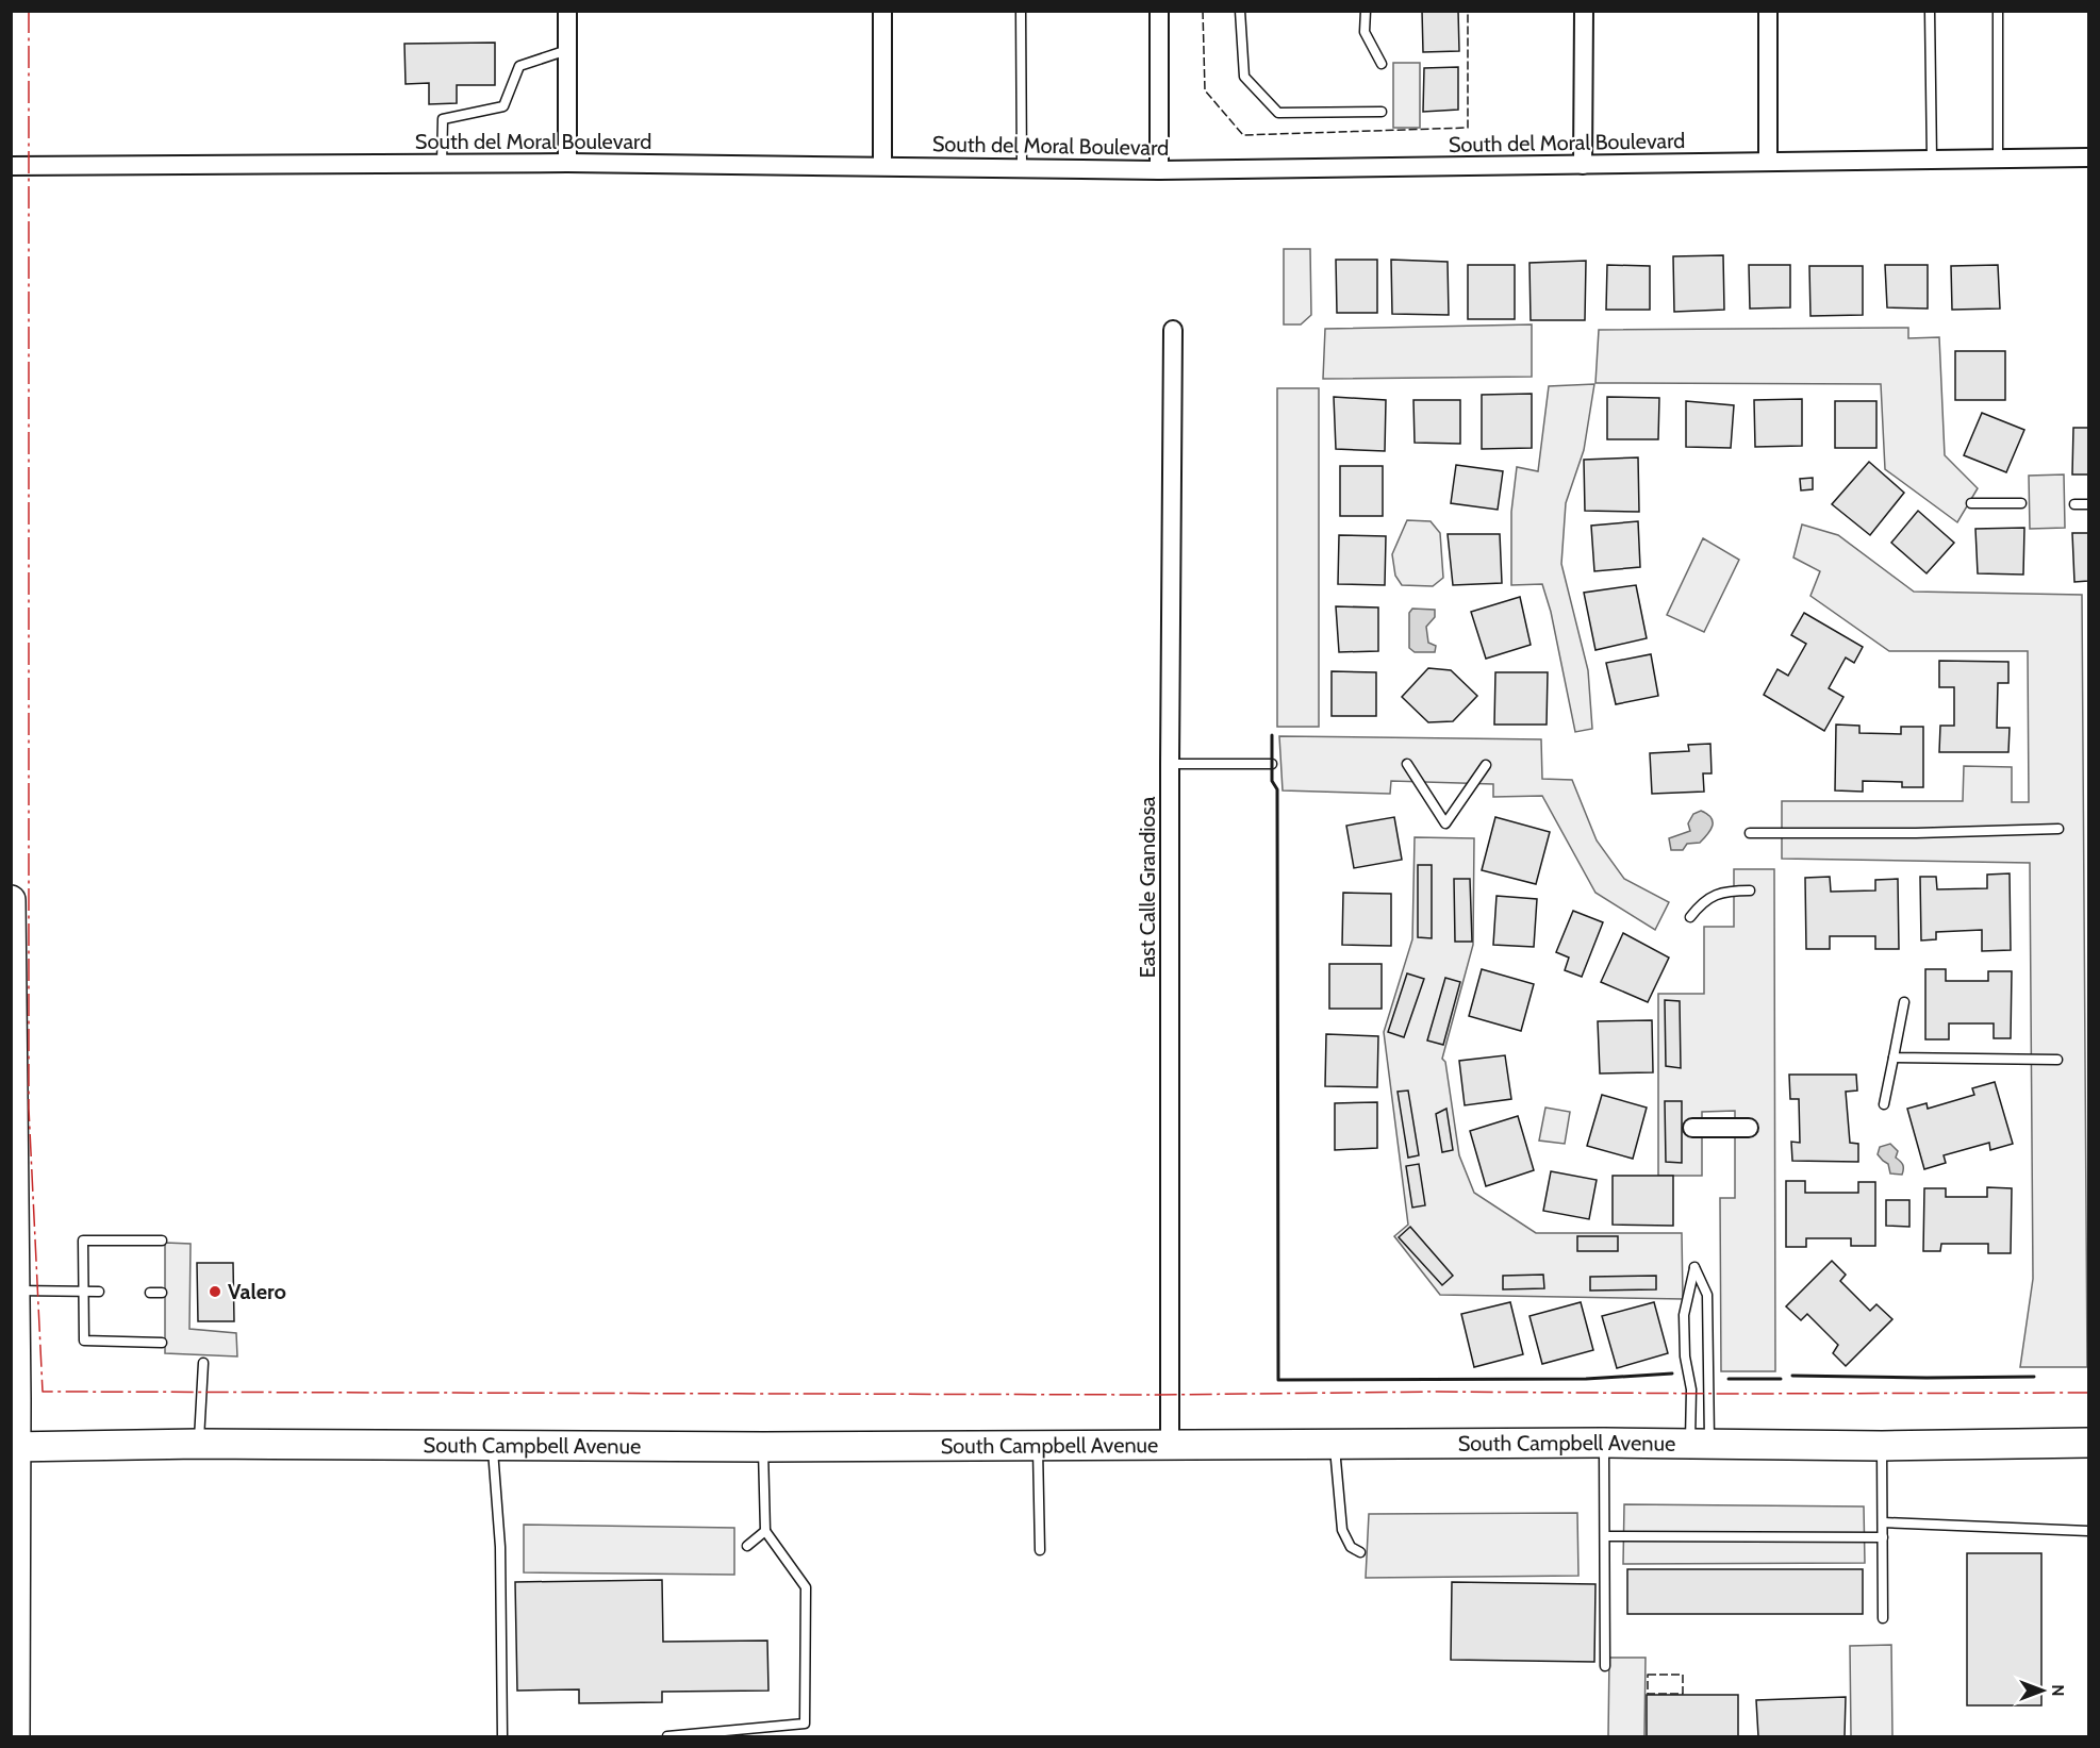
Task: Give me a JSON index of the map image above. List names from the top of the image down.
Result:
{
  "streets": {
    "main road": ["South Campbell Avenue"],
    "street": ["South del Moral Boulevard", "East Calle Grandiosa"]
  },
  "crossings": [
    ["East Calle Grandiosa", "South Campbell Avenue"]
  ],
  "places": ["Valero"],
  "north": "right"
}
